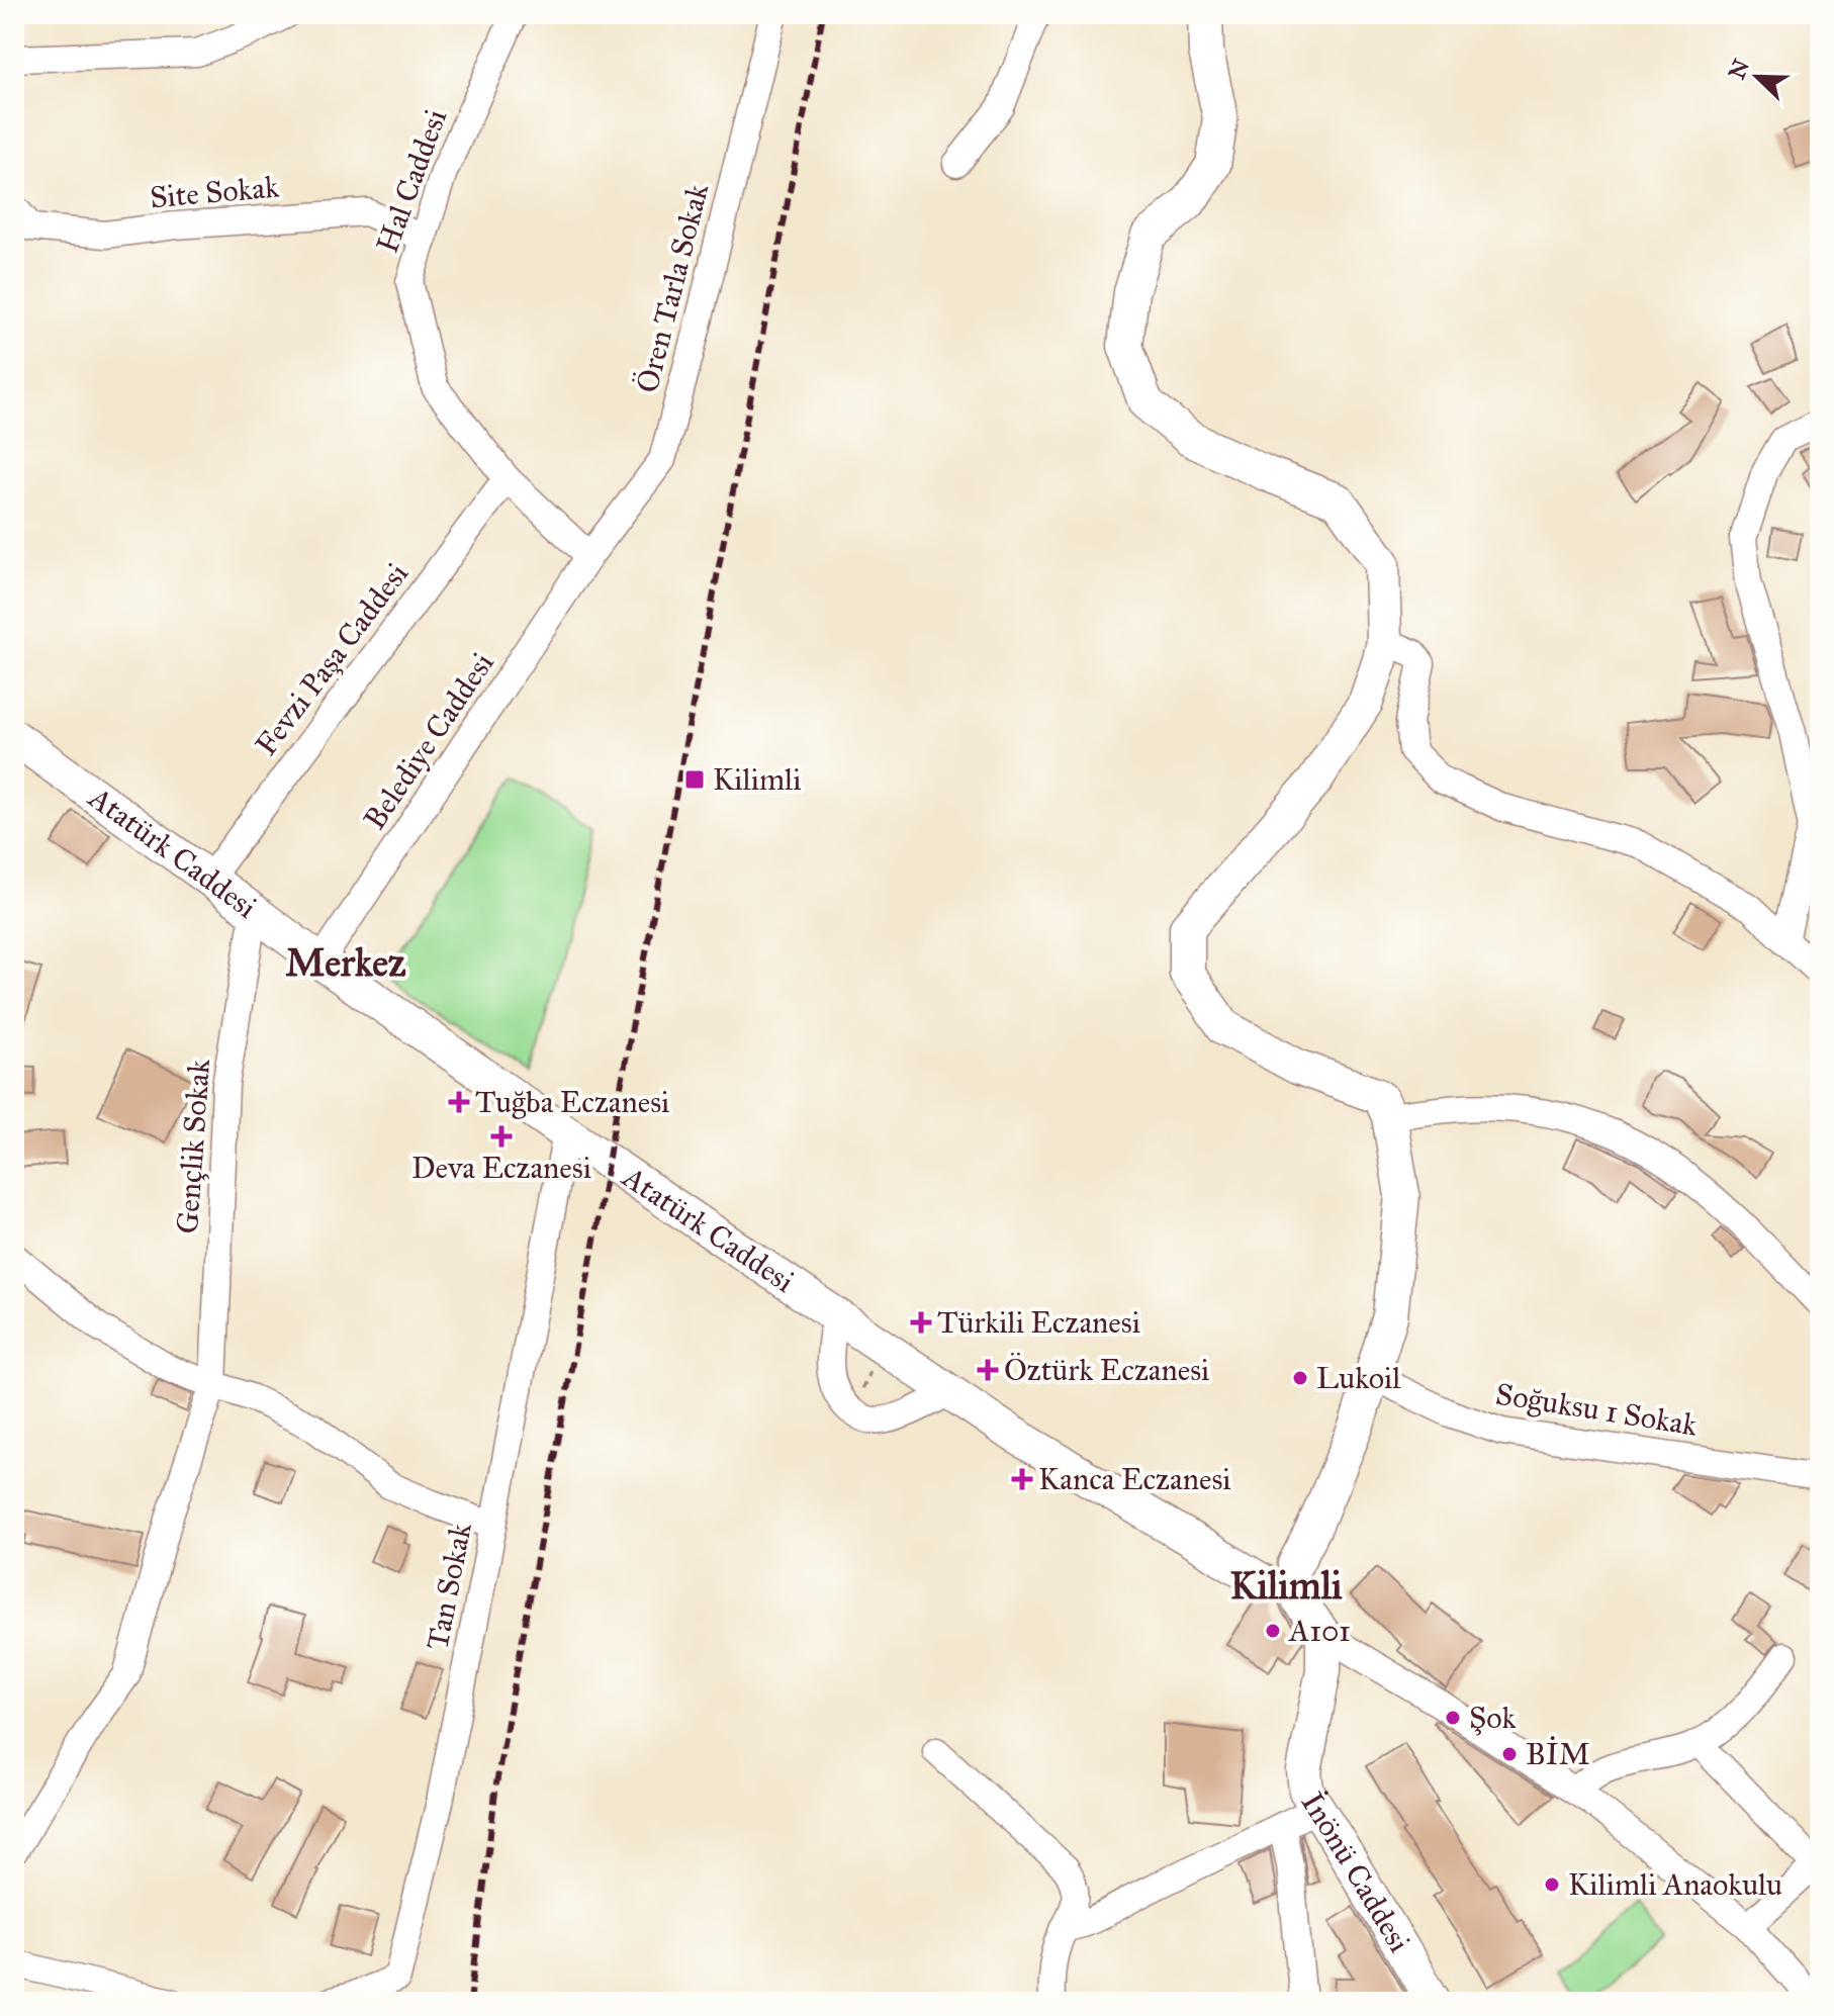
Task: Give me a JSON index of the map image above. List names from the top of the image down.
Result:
{
  "streets": {
    "main road": ["Atatürk Caddesi", "İnönü Caddesi"],
    "street": [
      "Hal Caddesi",
      "Site Sokak",
      "Ören Tarla Sokak",
      "Fevzi Paşa Caddesi",
      "Belediye Caddesi",
      "Gençlik Sokak",
      "Soğuksu 1 Sokak",
      "Tan Sokak"
    ]
  },
  "crossings": [
    ["Hal Caddesi", "Site Sokak"],
    ["Hal Caddesi", "Ören Tarla Sokak"],
    ["Hal Caddesi", "Fevzi Paşa Caddesi"],
    ["Hal Caddesi", "Belediye Caddesi"],
    ["Ören Tarla Sokak", "Belediye Caddesi"],
    ["Fevzi Paşa Caddesi", "Atatürk Caddesi"],
    ["Belediye Caddesi", "Atatürk Caddesi"],
    ["Atatürk Caddesi", "Gençlik Sokak"],
    ["Atatürk Caddesi", "Tan Sokak"]
  ],
  "districts": ["Merkez", "Kilimli"],
  "places": {
    "transit": ["Kilimli"],
    "health": [
      "Tuğba Eczanesi",
      "Deva Eczanesi",
      "Türkili Eczanesi",
      "Öztürk Eczanesi",
      "Kanca Eczanesi"
    ],
    "other": [
      "Lukoil",
      "A101",
      "Şok",
      "BİM",
      "Kilimli Anaokulu"
    ]
  },
  "north": "top left"
}
